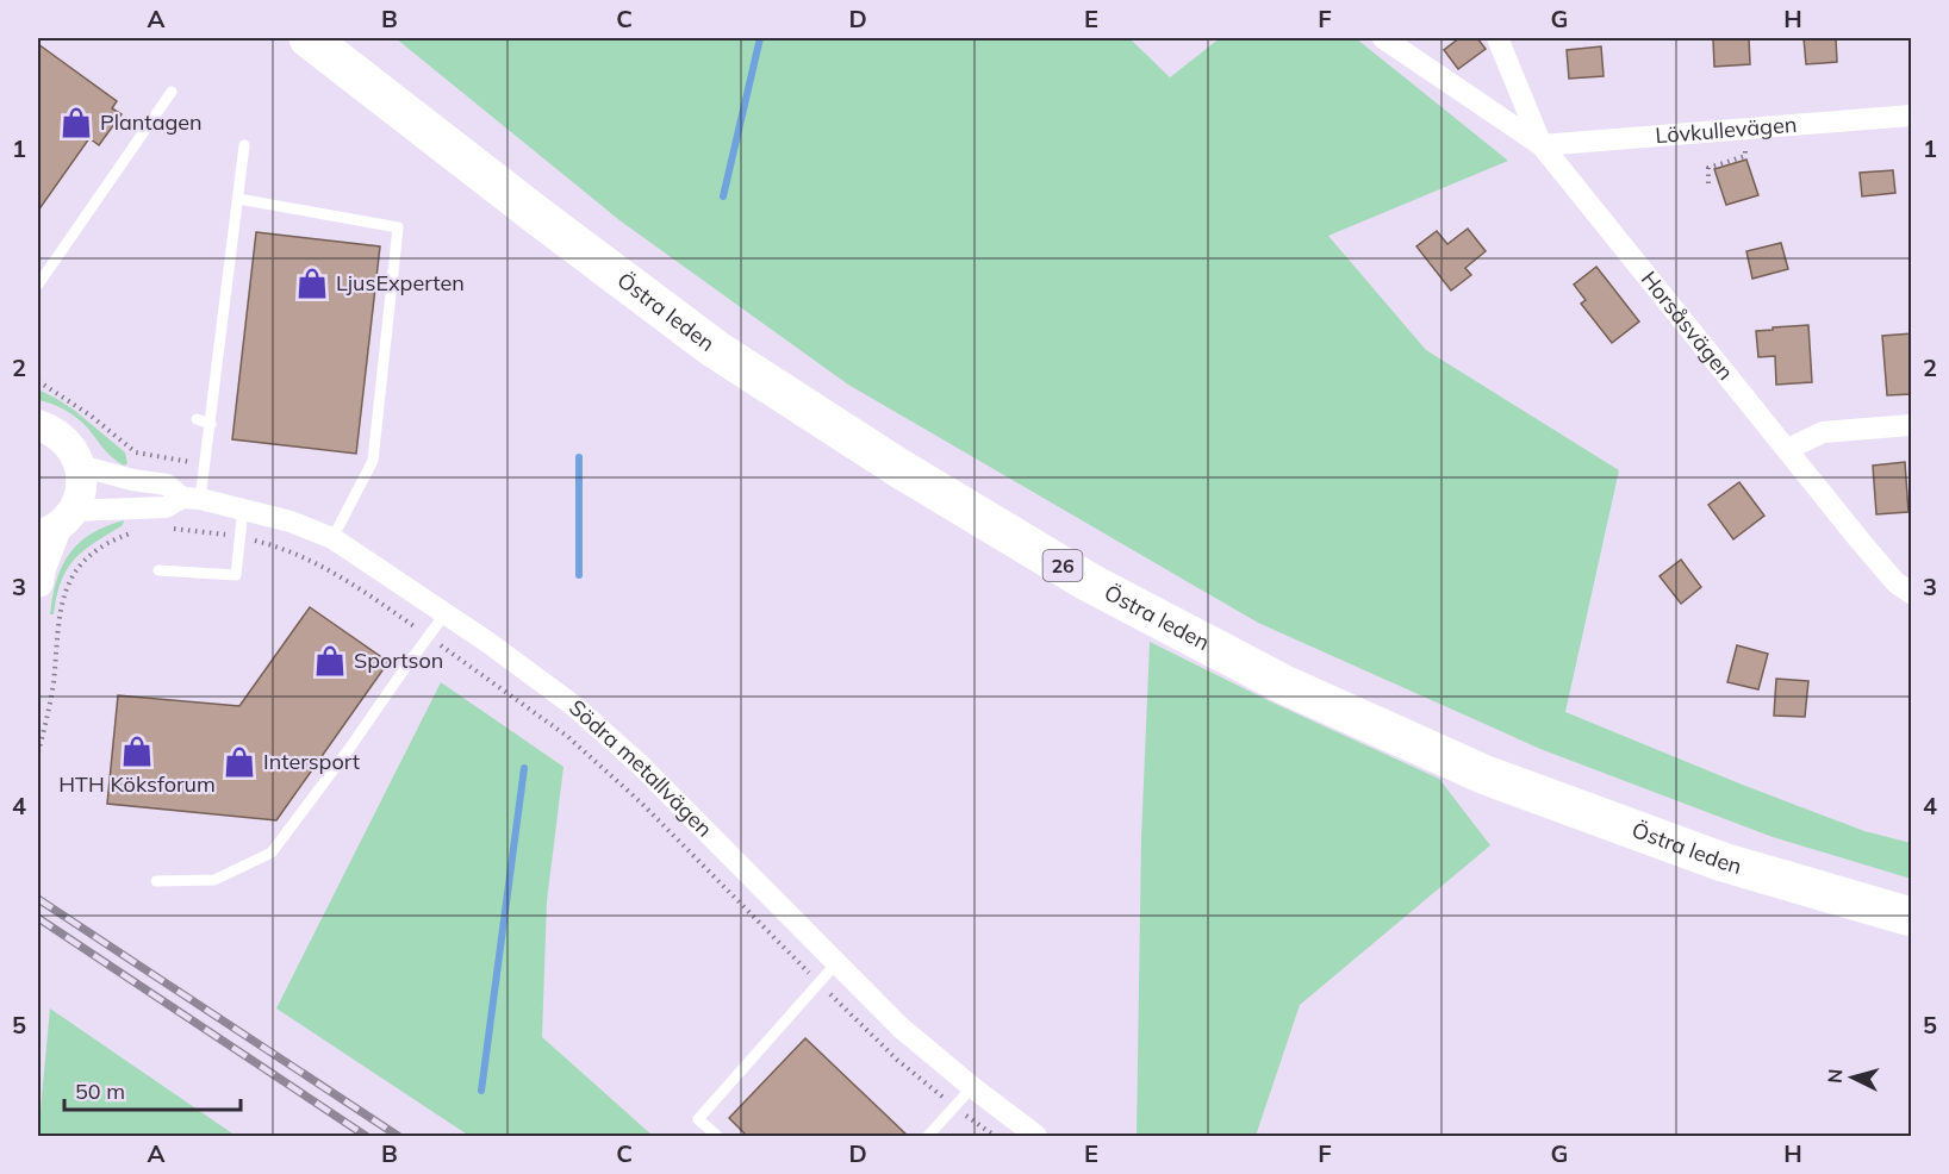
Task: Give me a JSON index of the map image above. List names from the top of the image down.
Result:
{
  "streets": {
    "highway": ["Östra leden", "26"],
    "street": ["Lövkullevägen", "Horsåsvägen", "Södra metallvägen"]
  },
  "crossings": [
    ["Lövkullevägen", "Horsåsvägen"]
  ],
  "places": {
    "shop": [
      "Plantagen",
      "LjusExperten",
      "Sportson",
      "HTH Köksforum",
      "Intersport"
    ]
  },
  "scale_bar": "50 m",
  "north": "left",
  "grid": {
    "columns": [
      "A",
      "B",
      "C",
      "D",
      "E",
      "F",
      "G",
      "H"
    ],
    "rows": [
      "1",
      "2",
      "3",
      "4",
      "5"
    ]
  }
}
